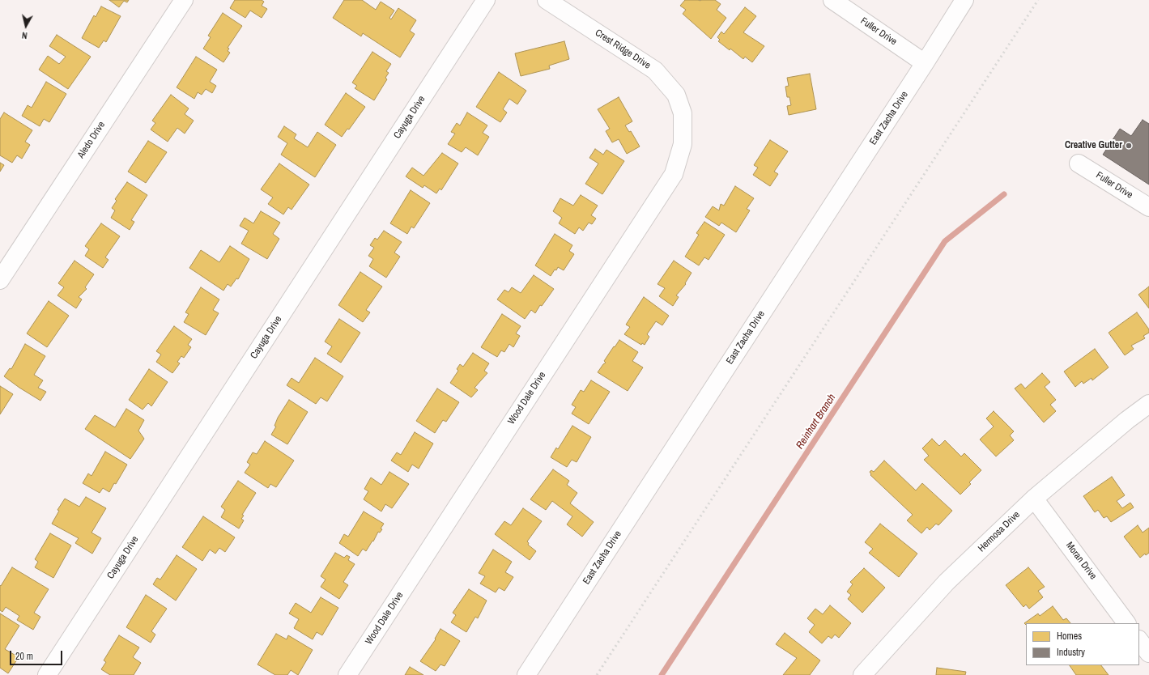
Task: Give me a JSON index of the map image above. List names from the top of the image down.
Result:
{
  "streets": {
    "street": [
      "Fuller Drive",
      "Crest Ridge Drive",
      "Cayuga Drive",
      "East Zacha Drive",
      "Aledo Drive",
      "Wood Dale Drive",
      "Hermosa Drive",
      "Moran Drive"
    ]
  },
  "crossings": [
    ["Fuller Drive", "East Zacha Drive"],
    ["Crest Ridge Drive", "Wood Dale Drive"],
    ["Hermosa Drive", "Moran Drive"]
  ],
  "water": ["Reinhart Branch"],
  "places": ["Creative Gutter"],
  "legend": ["Homes", "Industry"],
  "scale_bar": "20 m",
  "north": "bottom"
}
